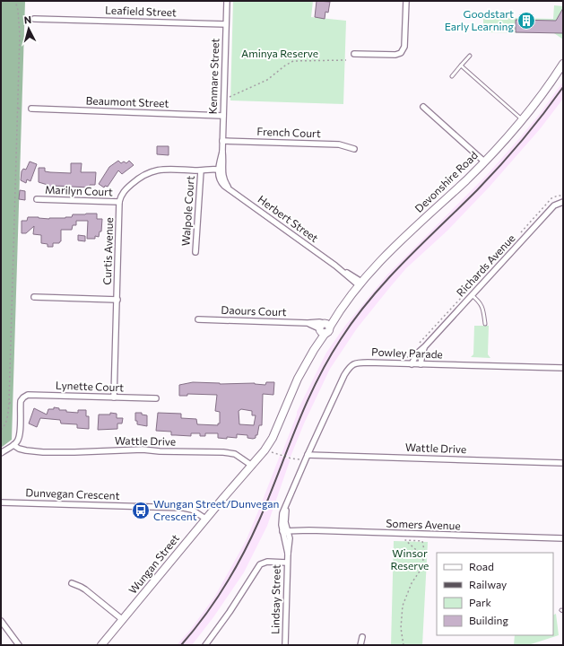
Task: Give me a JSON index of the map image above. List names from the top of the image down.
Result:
{
  "streets": {
    "street": [
      "Leafield Street",
      "Kenmare Street",
      "Beaumont Street",
      "French Court",
      "Devonshire Road",
      "Marilyn Court",
      "Walpole Court",
      "Herbert Street",
      "Curtis Avenue",
      "Richards Avenue",
      "Daours Court",
      "Powley Parade",
      "Lynette Court",
      "Wattle Drive",
      "Dunvegan Crescent",
      "Somers Avenue",
      "Wungan Street",
      "Lindsay Street"
    ]
  },
  "crossings": [
    ["Leafield Street", "Kenmare Street"],
    ["Kenmare Street", "Beaumont Street"],
    ["Kenmare Street", "French Court"],
    ["Kenmare Street", "Herbert Street"],
    ["Kenmare Street", "Curtis Avenue"],
    ["Devonshire Road", "Herbert Street"],
    ["Devonshire Road", "Daours Court"],
    ["Devonshire Road", "Wattle Drive"],
    ["Devonshire Road", "Wungan Street"],
    ["Marilyn Court", "Curtis Avenue"],
    ["Walpole Court", "Curtis Avenue"],
    ["Herbert Street", "Curtis Avenue"],
    ["Curtis Avenue", "Lynette Court"],
    ["Richards Avenue", "Powley Parade"],
    ["Powley Parade", "Wattle Drive"],
    ["Powley Parade", "Lindsay Street"],
    ["Lynette Court", "Wattle Drive"],
    ["Wattle Drive", "Wungan Street"],
    ["Wattle Drive", "Lindsay Street"],
    ["Dunvegan Crescent", "Wungan Street"],
    ["Somers Avenue", "Lindsay Street"]
  ],
  "parks": ["Aminya Reserve", "Winsor Reserve"],
  "places": {
    "building": ["Goodstart Early Learning"],
    "bus stop": ["Wungan Street/Dunvegan Crescent"]
  },
  "legend": [
    "Road",
    "Railway",
    "Park",
    "Building"
  ],
  "north": "top"
}
